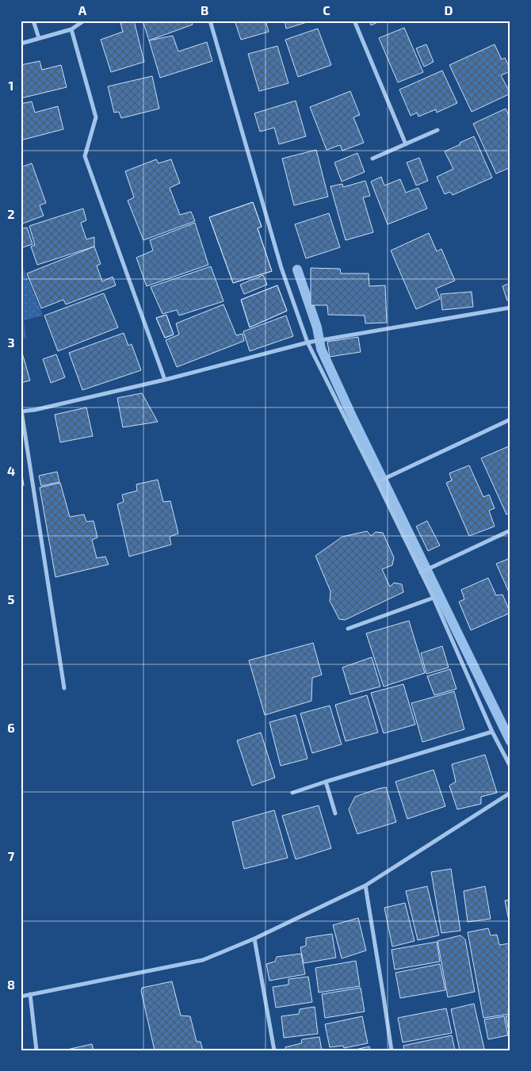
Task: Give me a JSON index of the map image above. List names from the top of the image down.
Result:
{
  "grid": {
    "columns": [
      "A",
      "B",
      "C",
      "D"
    ],
    "rows": [
      "1",
      "2",
      "3",
      "4",
      "5",
      "6",
      "7",
      "8"
    ]
  }
}
